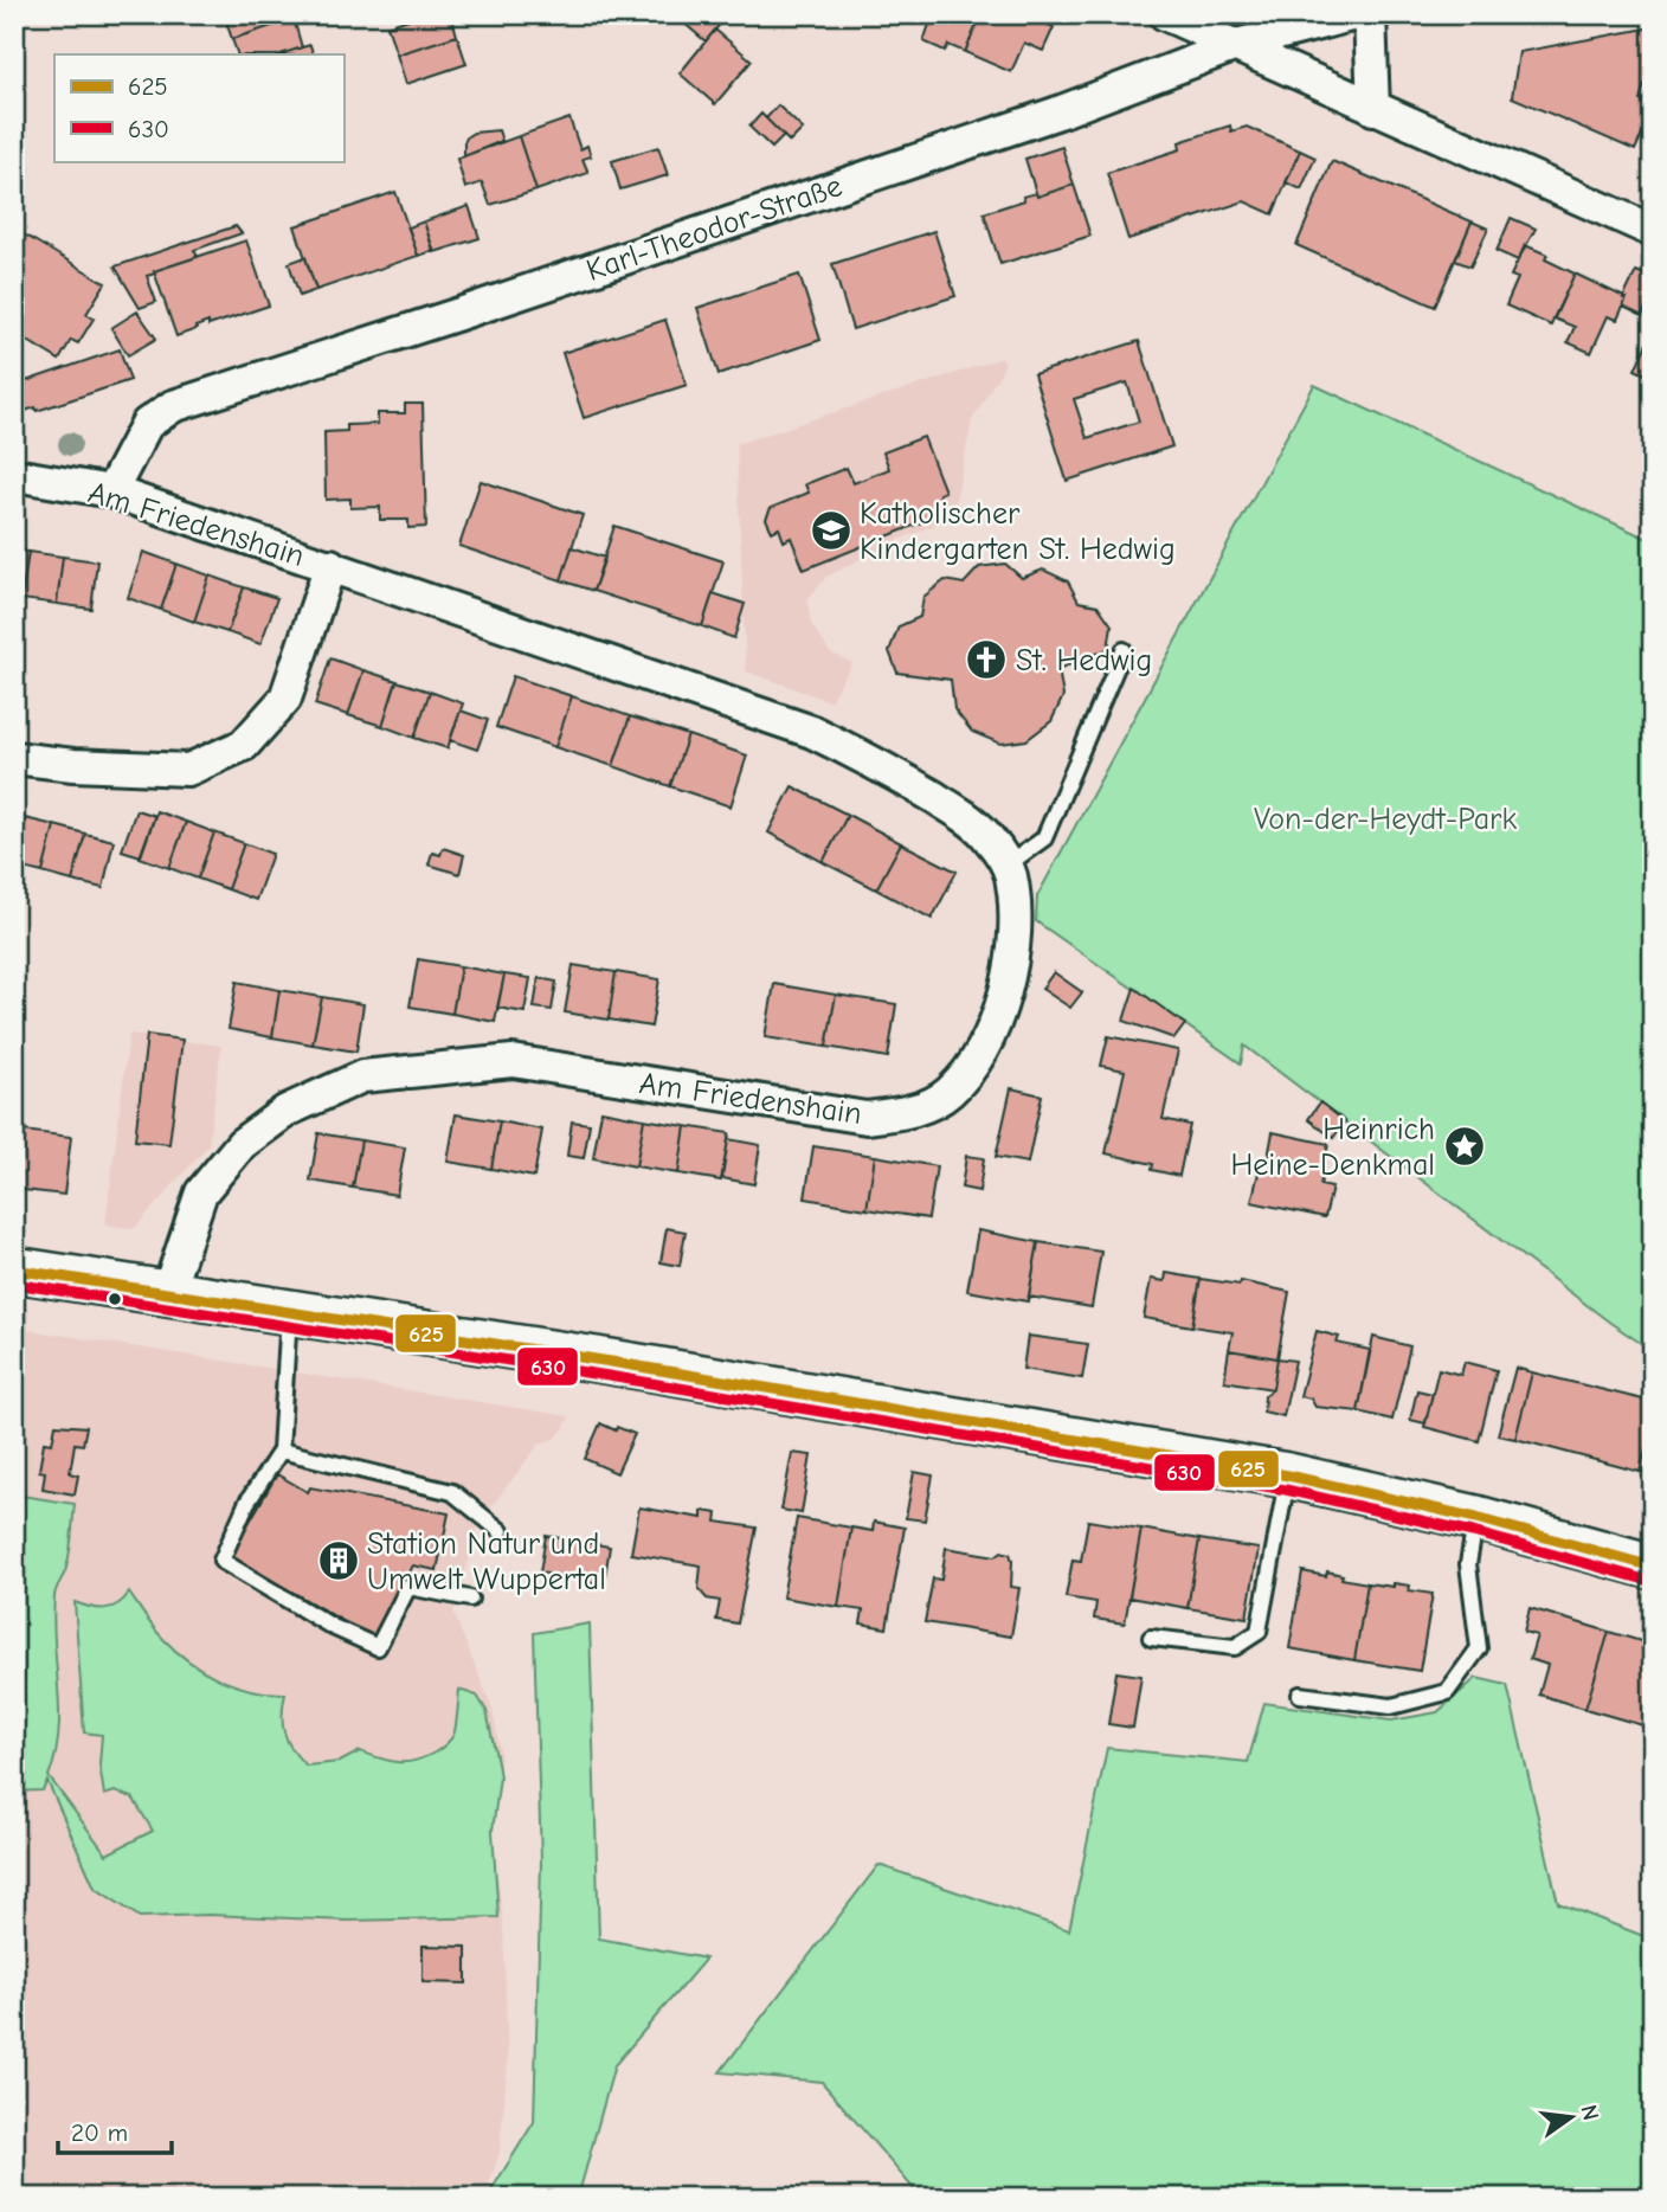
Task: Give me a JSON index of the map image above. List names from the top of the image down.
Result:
{
  "streets": {
    "street": ["Karl-Theodor-Straße", "Am Friedenshain"]
  },
  "crossings": [
    ["Karl-Theodor-Straße", "Am Friedenshain"]
  ],
  "parks": ["Von-der-Heydt-Park"],
  "places": {
    "school or university": ["Katholischer Kindergarten St. Hedwig"],
    "church": ["St. Hedwig"],
    "place": ["Heinrich Heine-Denkmal"],
    "building": ["Station Natur und Umwelt Wuppertal"]
  },
  "lines": ["transit line 625", "transit line 630"],
  "legend": ["625", "630"],
  "scale_bar": "20 m",
  "north": "right"
}
